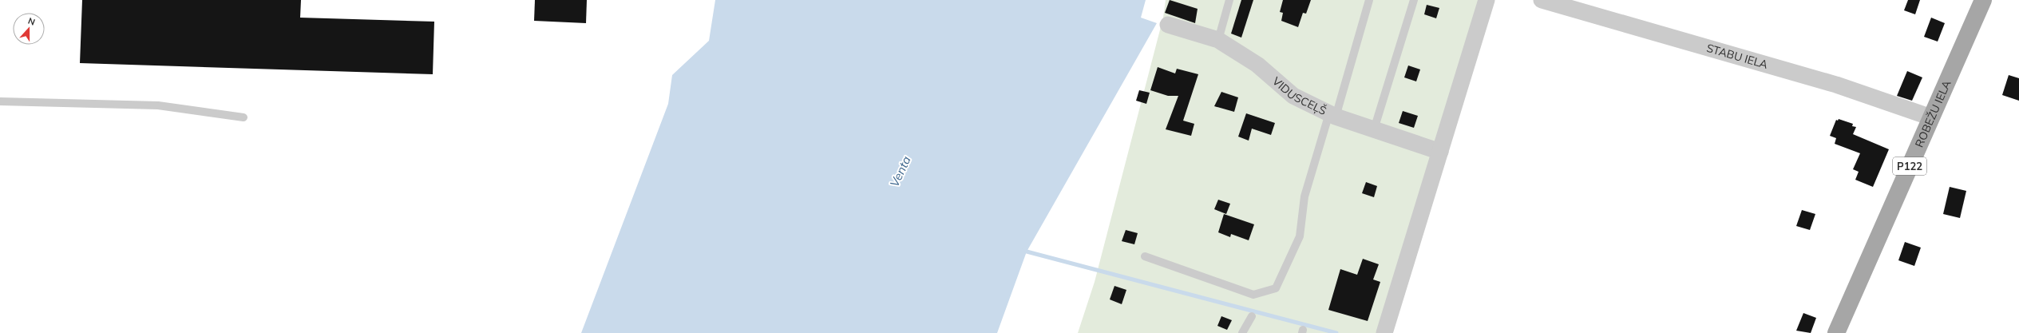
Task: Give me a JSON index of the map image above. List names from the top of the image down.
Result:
{
  "streets": {
    "main road": ["ROBEŽU IELA", "P122"],
    "street": ["STABU IELA", "VIDUSCEĻŠ"]
  },
  "crossings": [
    ["STABU IELA", "ROBEŽU IELA"]
  ],
  "water": ["Venta"],
  "north": "top"
}
